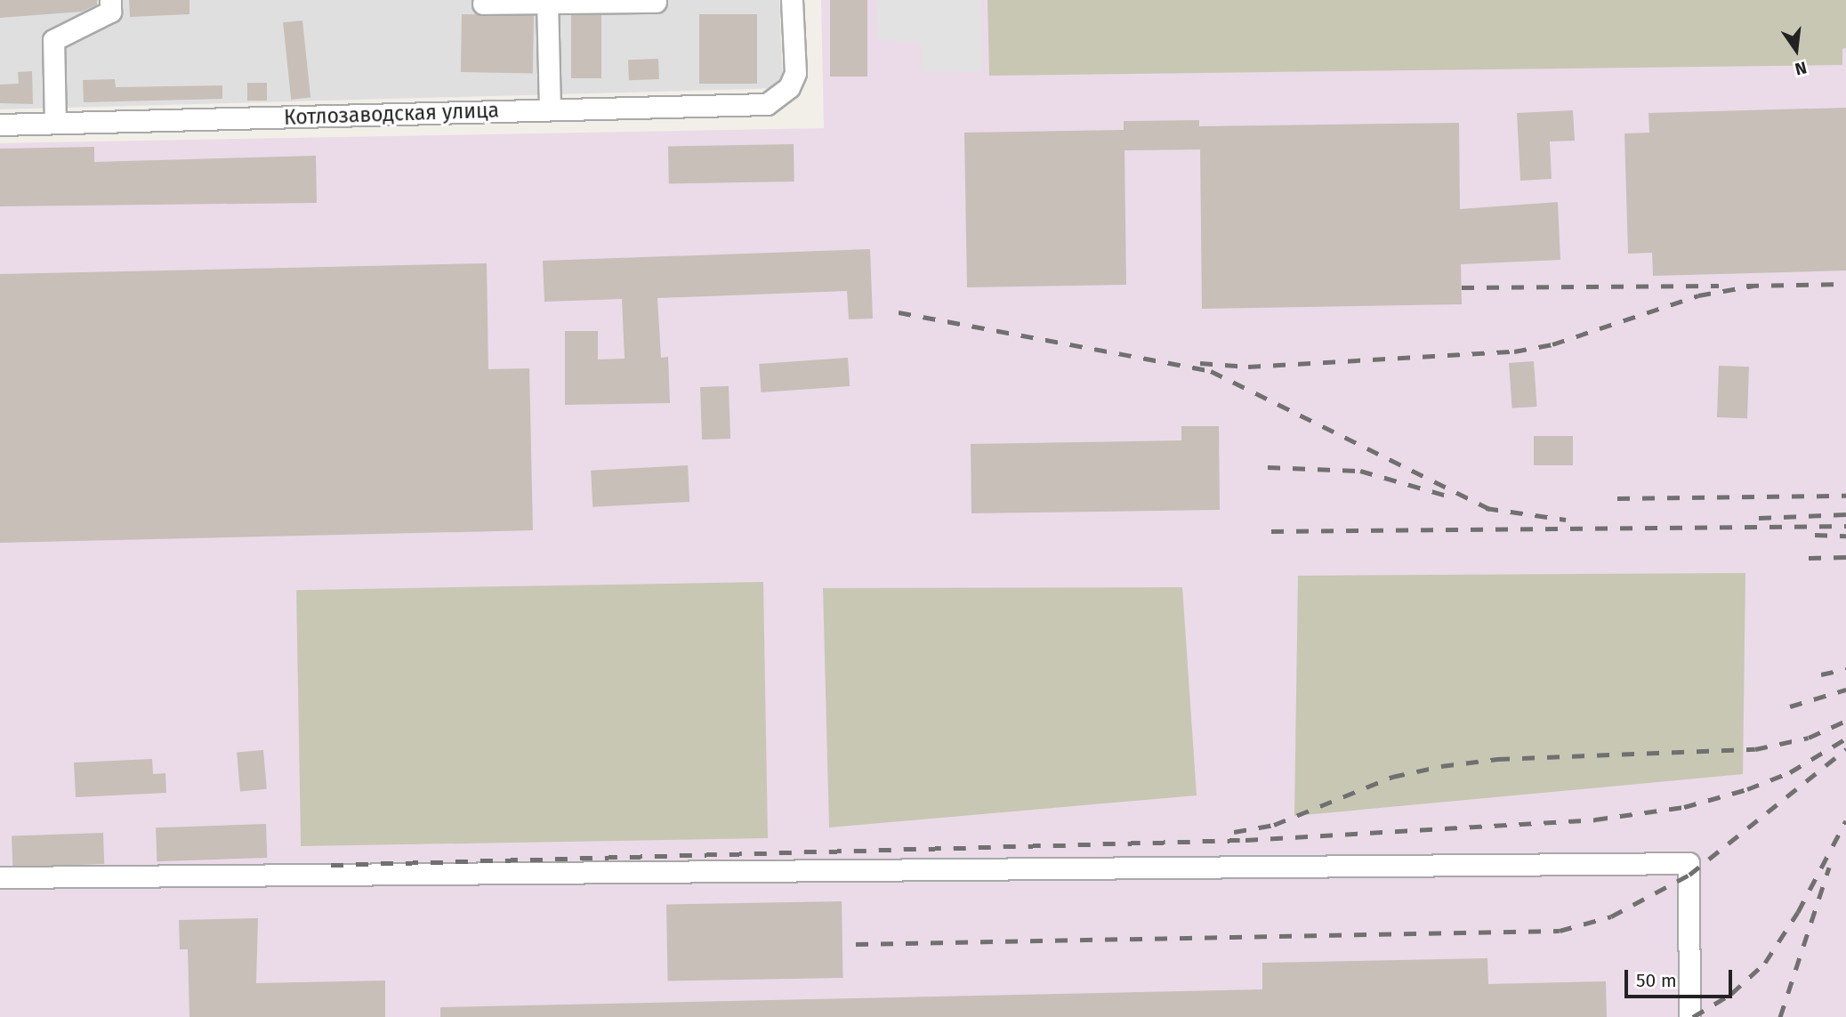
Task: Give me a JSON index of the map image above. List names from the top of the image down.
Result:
{
  "streets": {
    "street": ["Котлозаводская улица"]
  },
  "scale_bar": "50 m",
  "north": "bottom"
}
